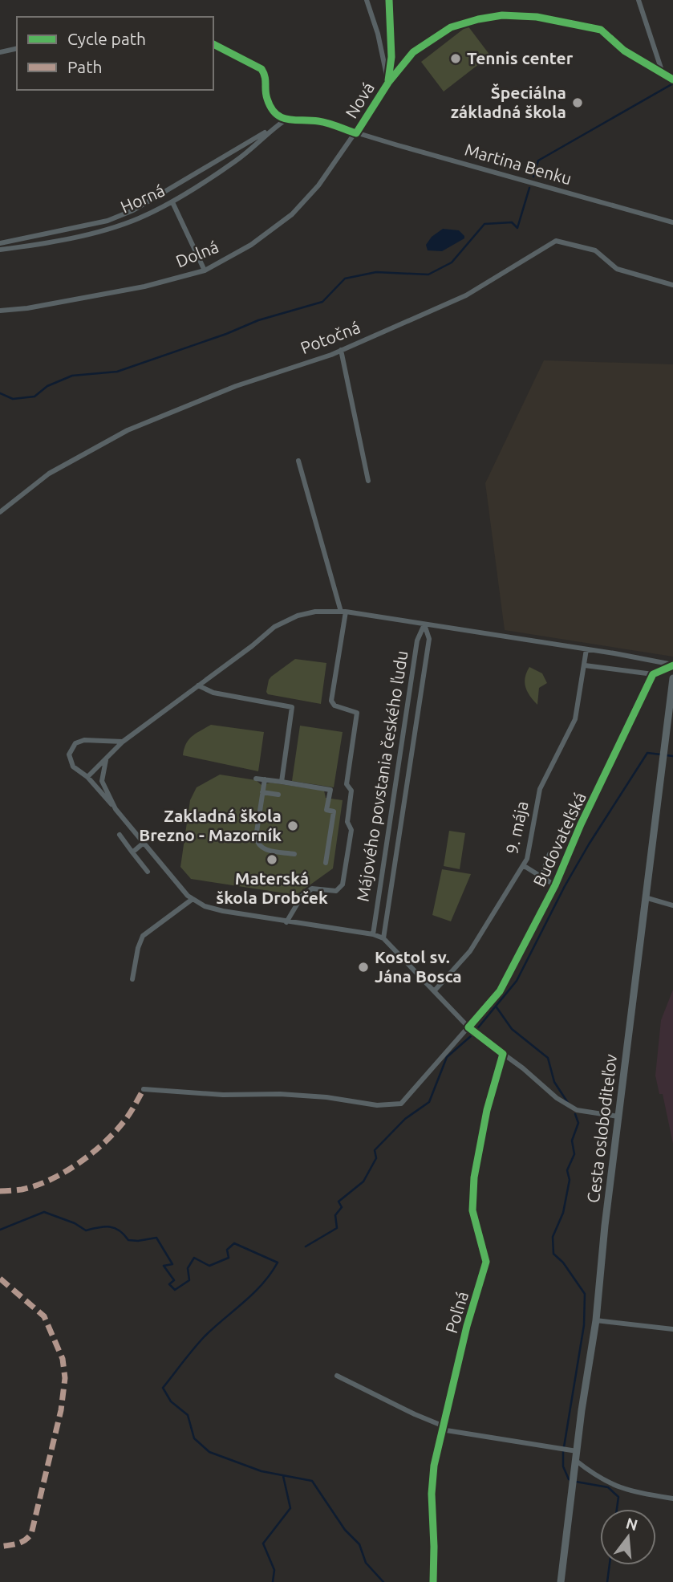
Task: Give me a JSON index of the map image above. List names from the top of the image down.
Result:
{
  "streets": {
    "main road": ["Cesta osloboditeľov"],
    "street": [
      "Nová",
      "Martina Benku",
      "Horná",
      "Dolná",
      "Potočná",
      "Májového povstania českého ľudu",
      "9. mája",
      "Budovateľská",
      "Poľná"
    ]
  },
  "crossings": [
    ["Nová", "Martina Benku"],
    ["Nová", "Dolná"],
    ["Martina Benku", "Dolná"]
  ],
  "places": [
    "Tennis center",
    "Špeciálna základná škola",
    "Zakladná škola Brezno - Mazorník",
    "Materská škola Drobček",
    "Kostol sv. Jána Bosca"
  ],
  "legend": ["Cycle path", "Path"],
  "north": "top"
}
